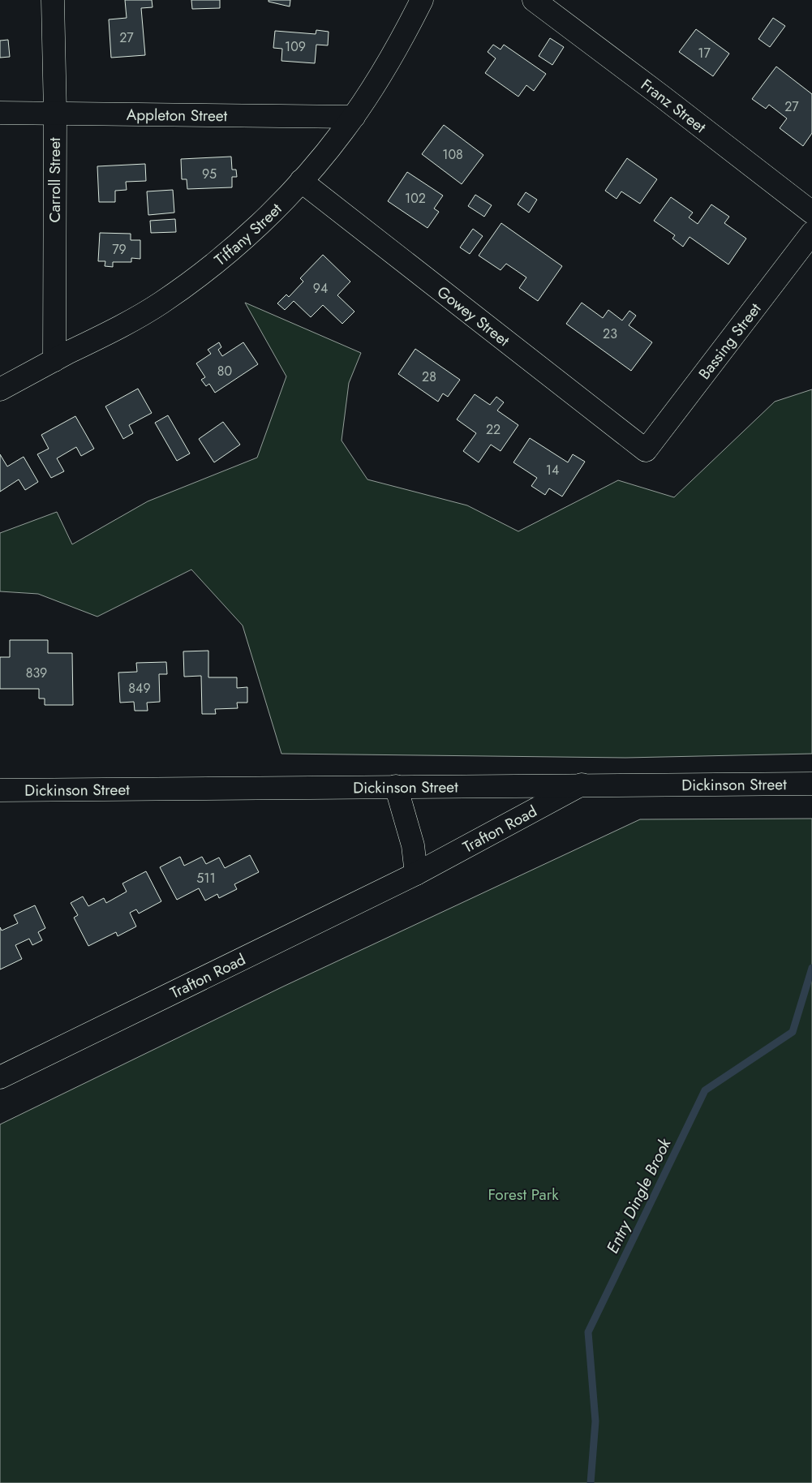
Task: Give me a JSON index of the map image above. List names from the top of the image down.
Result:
{
  "streets": {
    "street": [
      "Franz Street",
      "Appleton Street",
      "Carroll Street",
      "Tiffany Street",
      "Gowey Street",
      "Bassing Street",
      "Dickinson Street",
      "Trafton Road"
    ]
  },
  "crossings": [
    ["Appleton Street", "Carroll Street"],
    ["Appleton Street", "Tiffany Street"],
    ["Carroll Street", "Tiffany Street"],
    ["Tiffany Street", "Gowey Street"],
    ["Gowey Street", "Bassing Street"],
    ["Dickinson Street", "Trafton Road"]
  ],
  "water": ["Entry Dingle Brook"],
  "parks": ["Forest Park"],
  "house_numbers": [
    "27",
    "109",
    "17",
    "27",
    "108",
    "95",
    "102",
    "79",
    "94",
    "23",
    "80",
    "28",
    "22",
    "14",
    "839",
    "849",
    "511"
  ]
}
